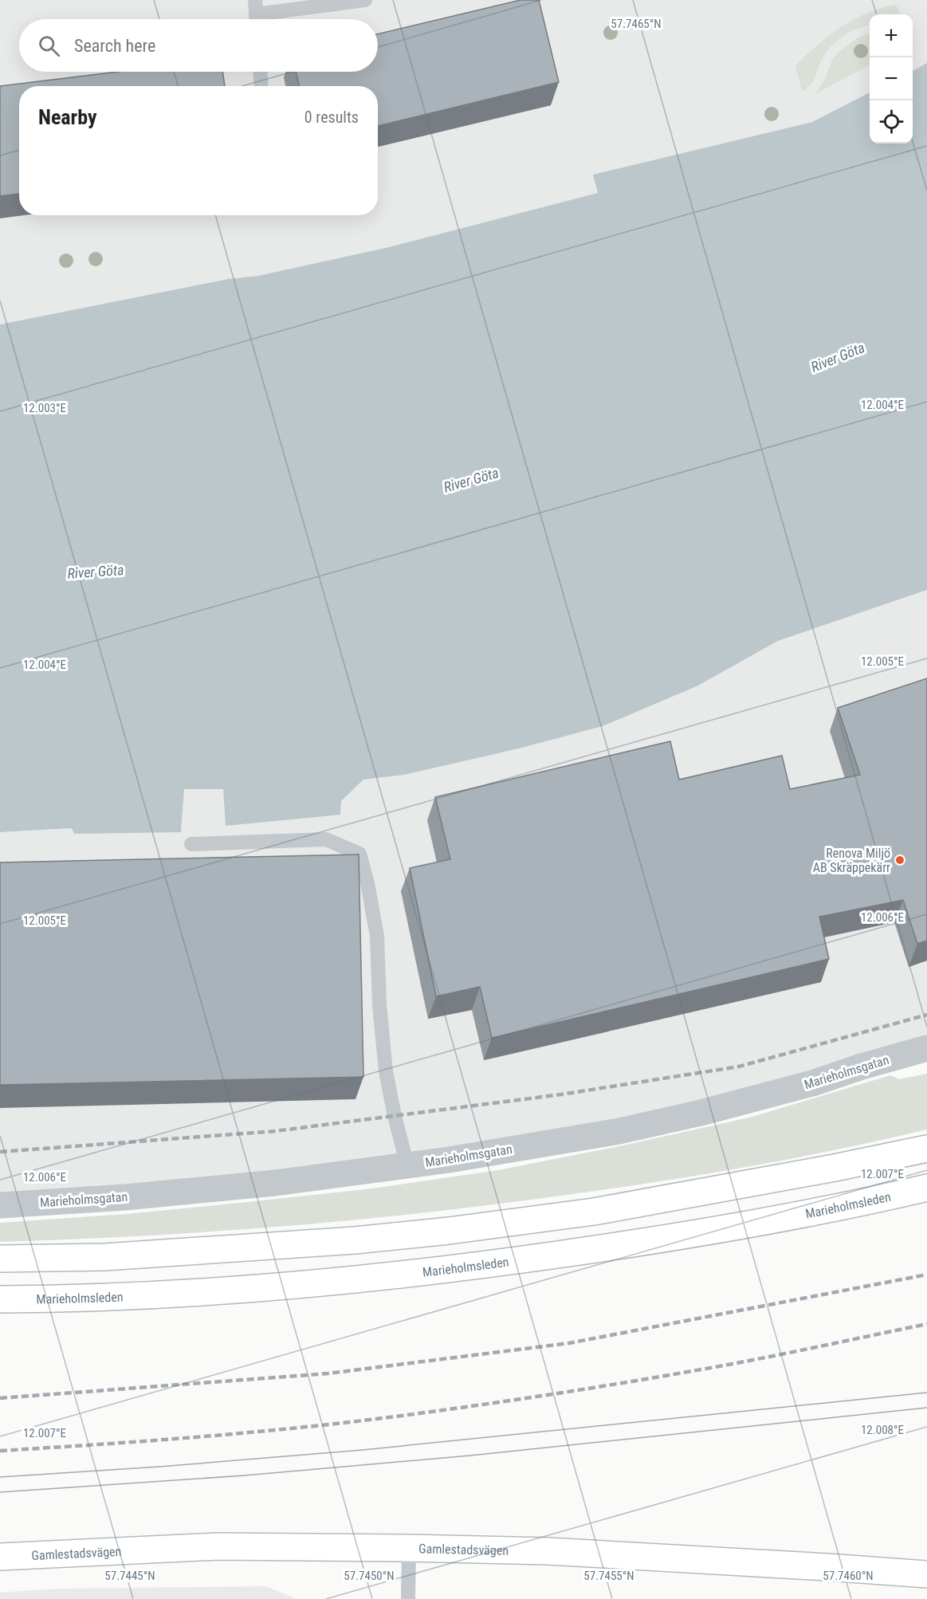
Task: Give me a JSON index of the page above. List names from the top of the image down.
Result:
{
  "streets": {
    "main road": ["Marieholmsleden", "Gamlestadsvägen"],
    "street": ["Marieholmsgatan"]
  },
  "water": ["River Göta"],
  "places": ["Renova Miljö AB Skräppekärr"],
  "page": {
    "map_buttons": ["+", "−"],
    "search": "Search here",
    "heading": ["Nearby", "0 results"]
  },
  "coordinates": [
    "57.7465°N",
    "12.004°E",
    "12.003°E",
    "12.005°E",
    "12.006°E",
    "12.007°E",
    "12.008°E",
    "57.7445°N",
    "57.7450°N",
    "57.7455°N",
    "57.7460°N"
  ]
}
